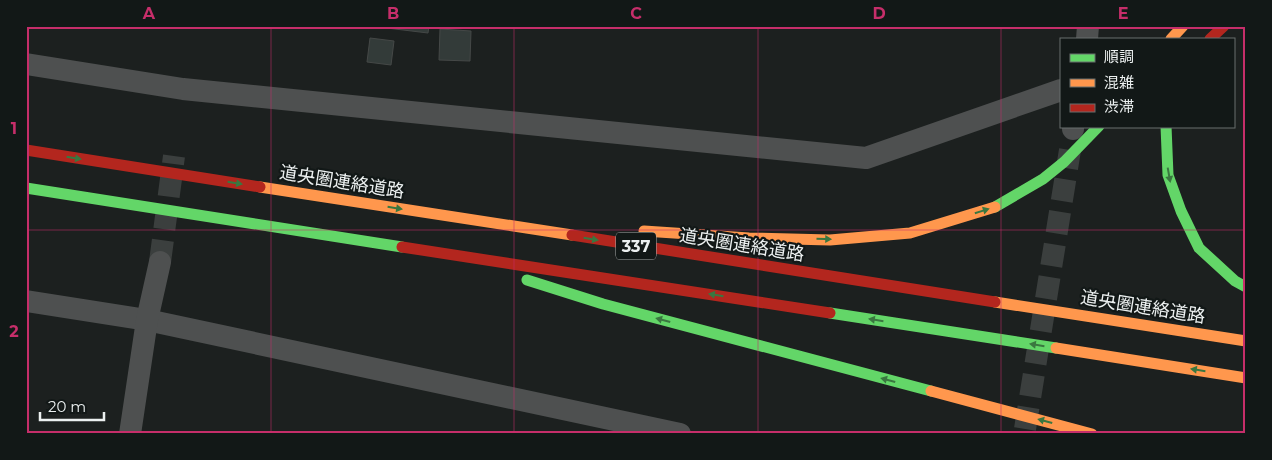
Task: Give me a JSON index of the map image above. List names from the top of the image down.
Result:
{
  "streets": {
    "highway": ["道央圏連絡道路", "337"]
  },
  "legend": ["順調", "混雑", "渋滞"],
  "scale_bar": "20 m",
  "grid": {
    "columns": [
      "A",
      "B",
      "C",
      "D",
      "E"
    ],
    "rows": ["1", "2"]
  }
}
